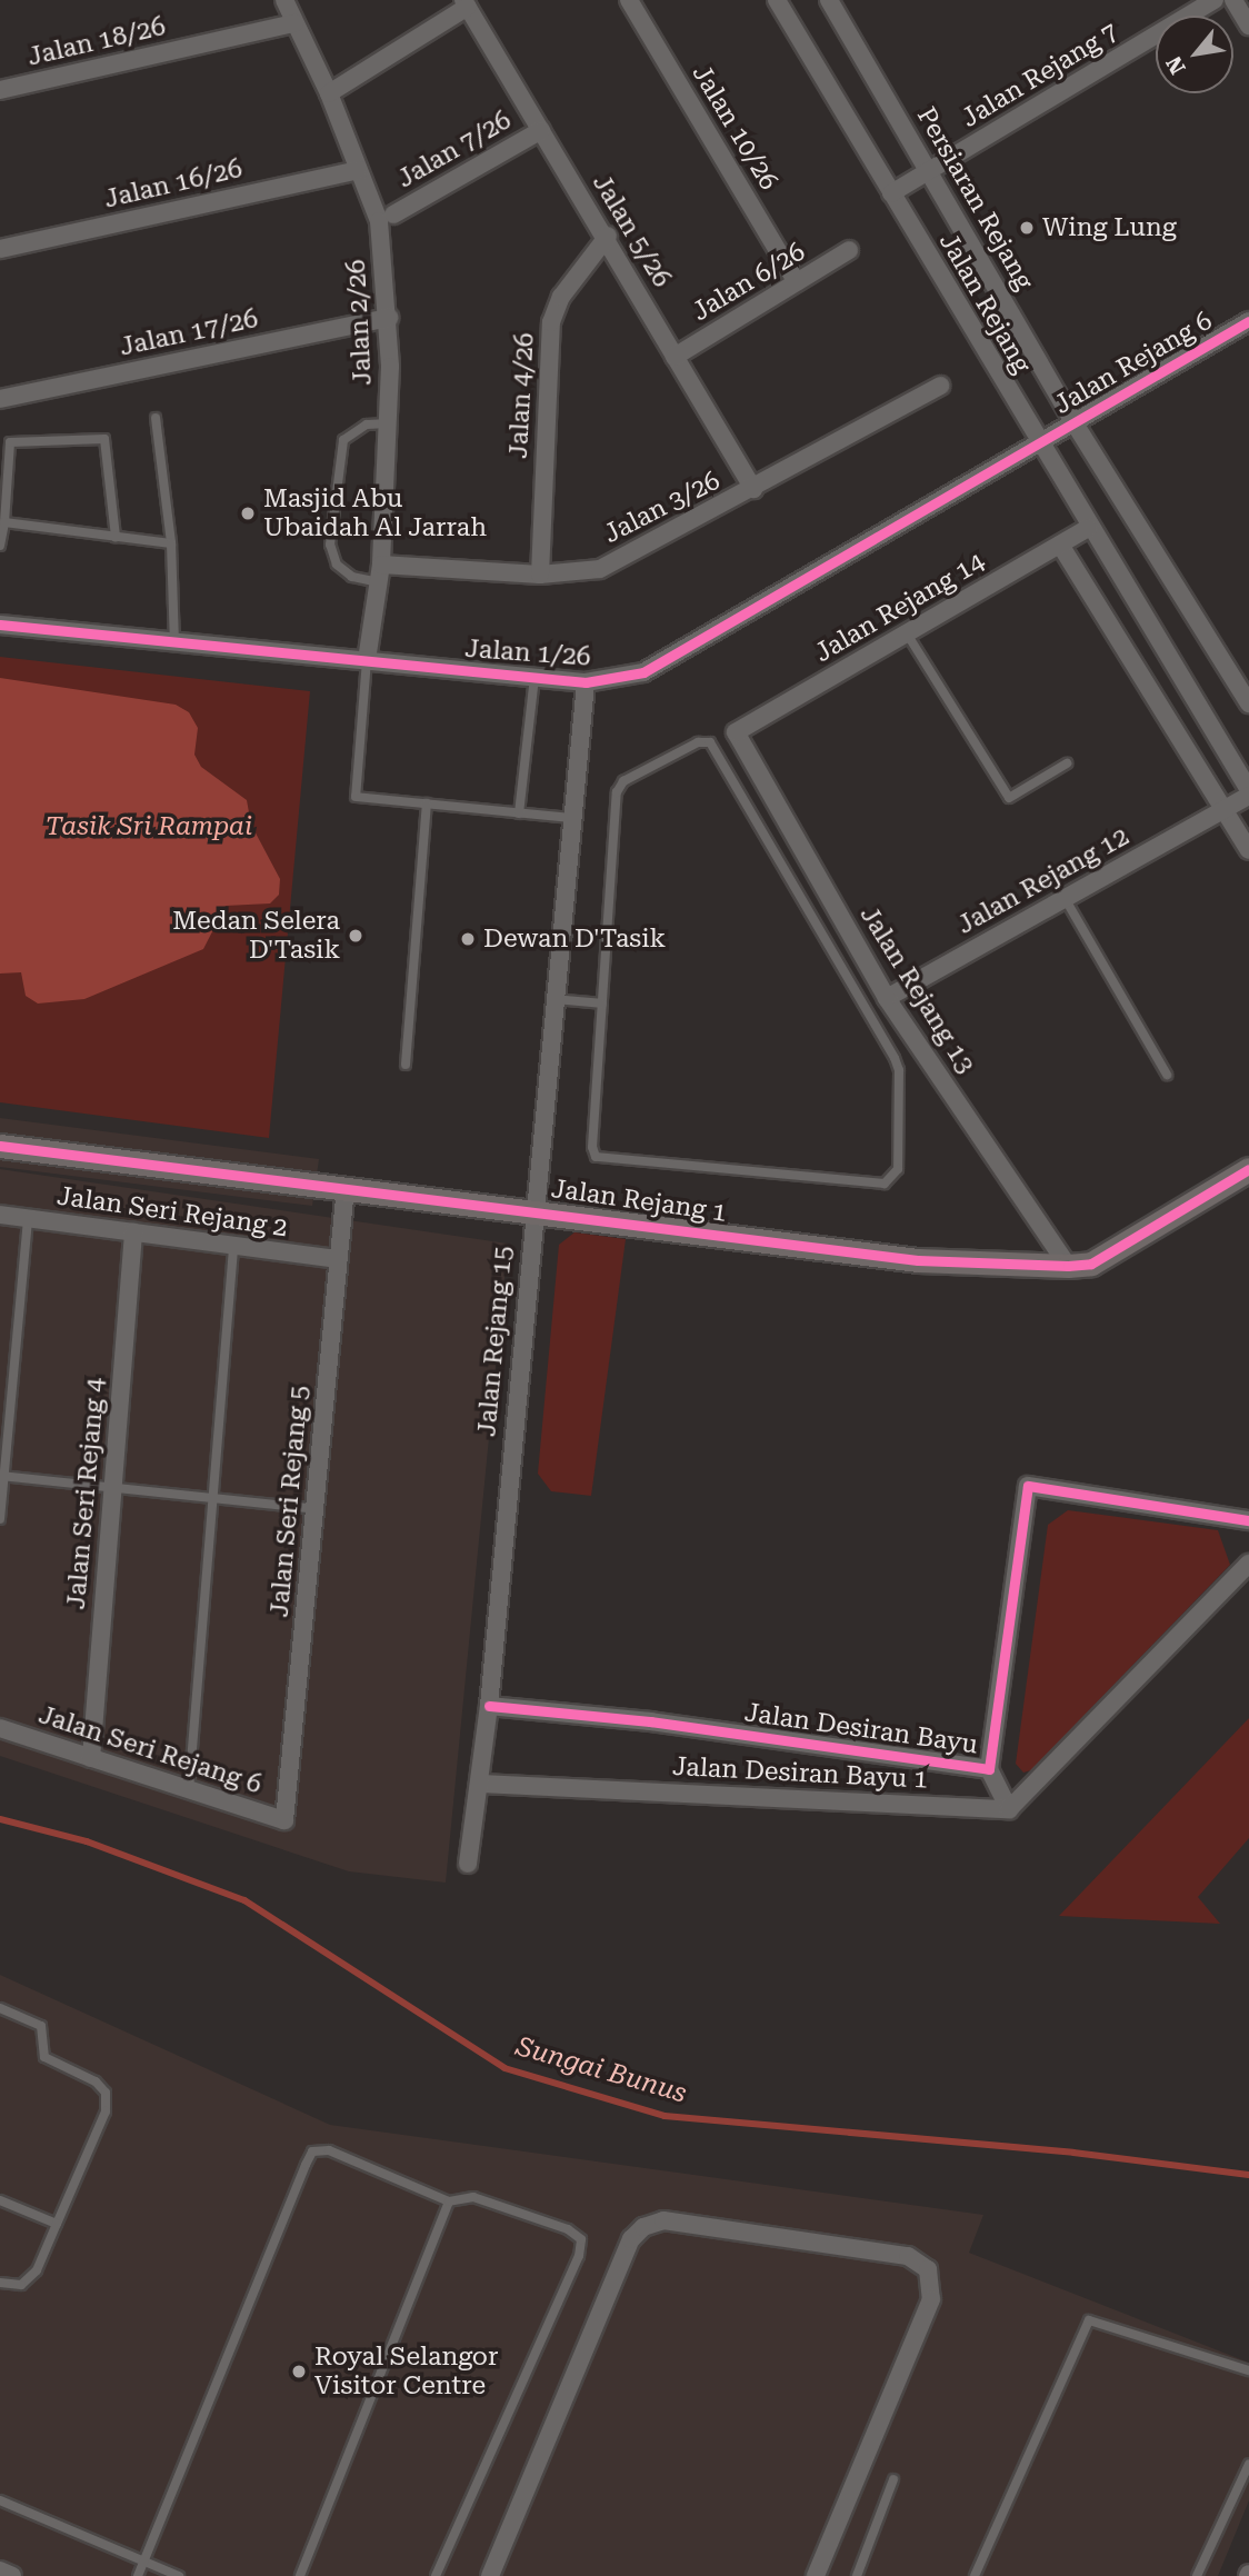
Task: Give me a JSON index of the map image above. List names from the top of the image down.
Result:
{
  "streets": {
    "street": [
      "Jalan 18/26",
      "Jalan Rejang 7",
      "Jalan 10/26",
      "Jalan 7/26",
      "Jalan 16/26",
      "Persiaran Rejang",
      "Jalan 5/26",
      "Jalan 6/26",
      "Jalan Rejang",
      "Jalan 2/26",
      "Jalan 17/26",
      "Jalan Rejang 6",
      "Jalan 4/26",
      "Jalan 3/26",
      "Jalan Rejang 14",
      "Jalan 1/26",
      "Jalan Rejang 12",
      "Jalan Rejang 13",
      "Jalan Rejang 1",
      "Jalan Seri Rejang 2",
      "Jalan Rejang 15",
      "Jalan Seri Rejang 4",
      "Jalan Seri Rejang 5",
      "Jalan Desiran Bayu",
      "Jalan Seri Rejang 6",
      "Jalan Desiran Bayu 1"
    ]
  },
  "crossings": [
    ["Jalan 18/26", "Jalan 2/26"],
    ["Jalan Rejang 7", "Persiaran Rejang"],
    ["Jalan Rejang 7", "Jalan Rejang"],
    ["Jalan 10/26", "Jalan 6/26"],
    ["Jalan 7/26", "Jalan 5/26"],
    ["Jalan 16/26", "Jalan 2/26"],
    ["Persiaran Rejang", "Jalan Rejang 6"],
    ["Jalan 5/26", "Jalan 6/26"],
    ["Jalan 5/26", "Jalan 4/26"],
    ["Jalan 5/26", "Jalan 3/26"],
    ["Jalan Rejang", "Jalan Rejang 6"],
    ["Jalan Rejang", "Jalan Rejang 14"],
    ["Jalan Rejang", "Jalan 1/26"],
    ["Jalan Rejang", "Jalan Rejang 12"],
    ["Jalan 2/26", "Jalan 17/26"],
    ["Jalan 2/26", "Jalan 3/26"],
    ["Jalan 2/26", "Jalan 1/26"],
    ["Jalan Rejang 6", "Jalan 1/26"],
    ["Jalan 4/26", "Jalan 3/26"],
    ["Jalan Rejang 14", "Jalan Rejang 13"],
    ["Jalan 1/26", "Jalan Rejang 15"],
    ["Jalan Rejang 12", "Jalan Rejang 13"],
    ["Jalan Rejang 13", "Jalan Rejang 1"],
    ["Jalan Rejang 1", "Jalan Rejang 15"],
    ["Jalan Rejang 1", "Jalan Seri Rejang 5"],
    ["Jalan Seri Rejang 2", "Jalan Seri Rejang 4"],
    ["Jalan Seri Rejang 2", "Jalan Seri Rejang 5"],
    ["Jalan Rejang 15", "Jalan Desiran Bayu"],
    ["Jalan Rejang 15", "Jalan Desiran Bayu 1"],
    ["Jalan Seri Rejang 4", "Jalan Seri Rejang 6"],
    ["Jalan Seri Rejang 5", "Jalan Seri Rejang 6"]
  ],
  "water": ["Sungai Bunus"],
  "parks": ["Tasik Sri Rampai"],
  "places": [
    "Wing Lung",
    "Masjid Abu Ubaidah Al Jarrah",
    "Medan Selera D'Tasik",
    "Dewan D'Tasik",
    "Royal Selangor Visitor Centre"
  ],
  "north": "bottom left"
}
